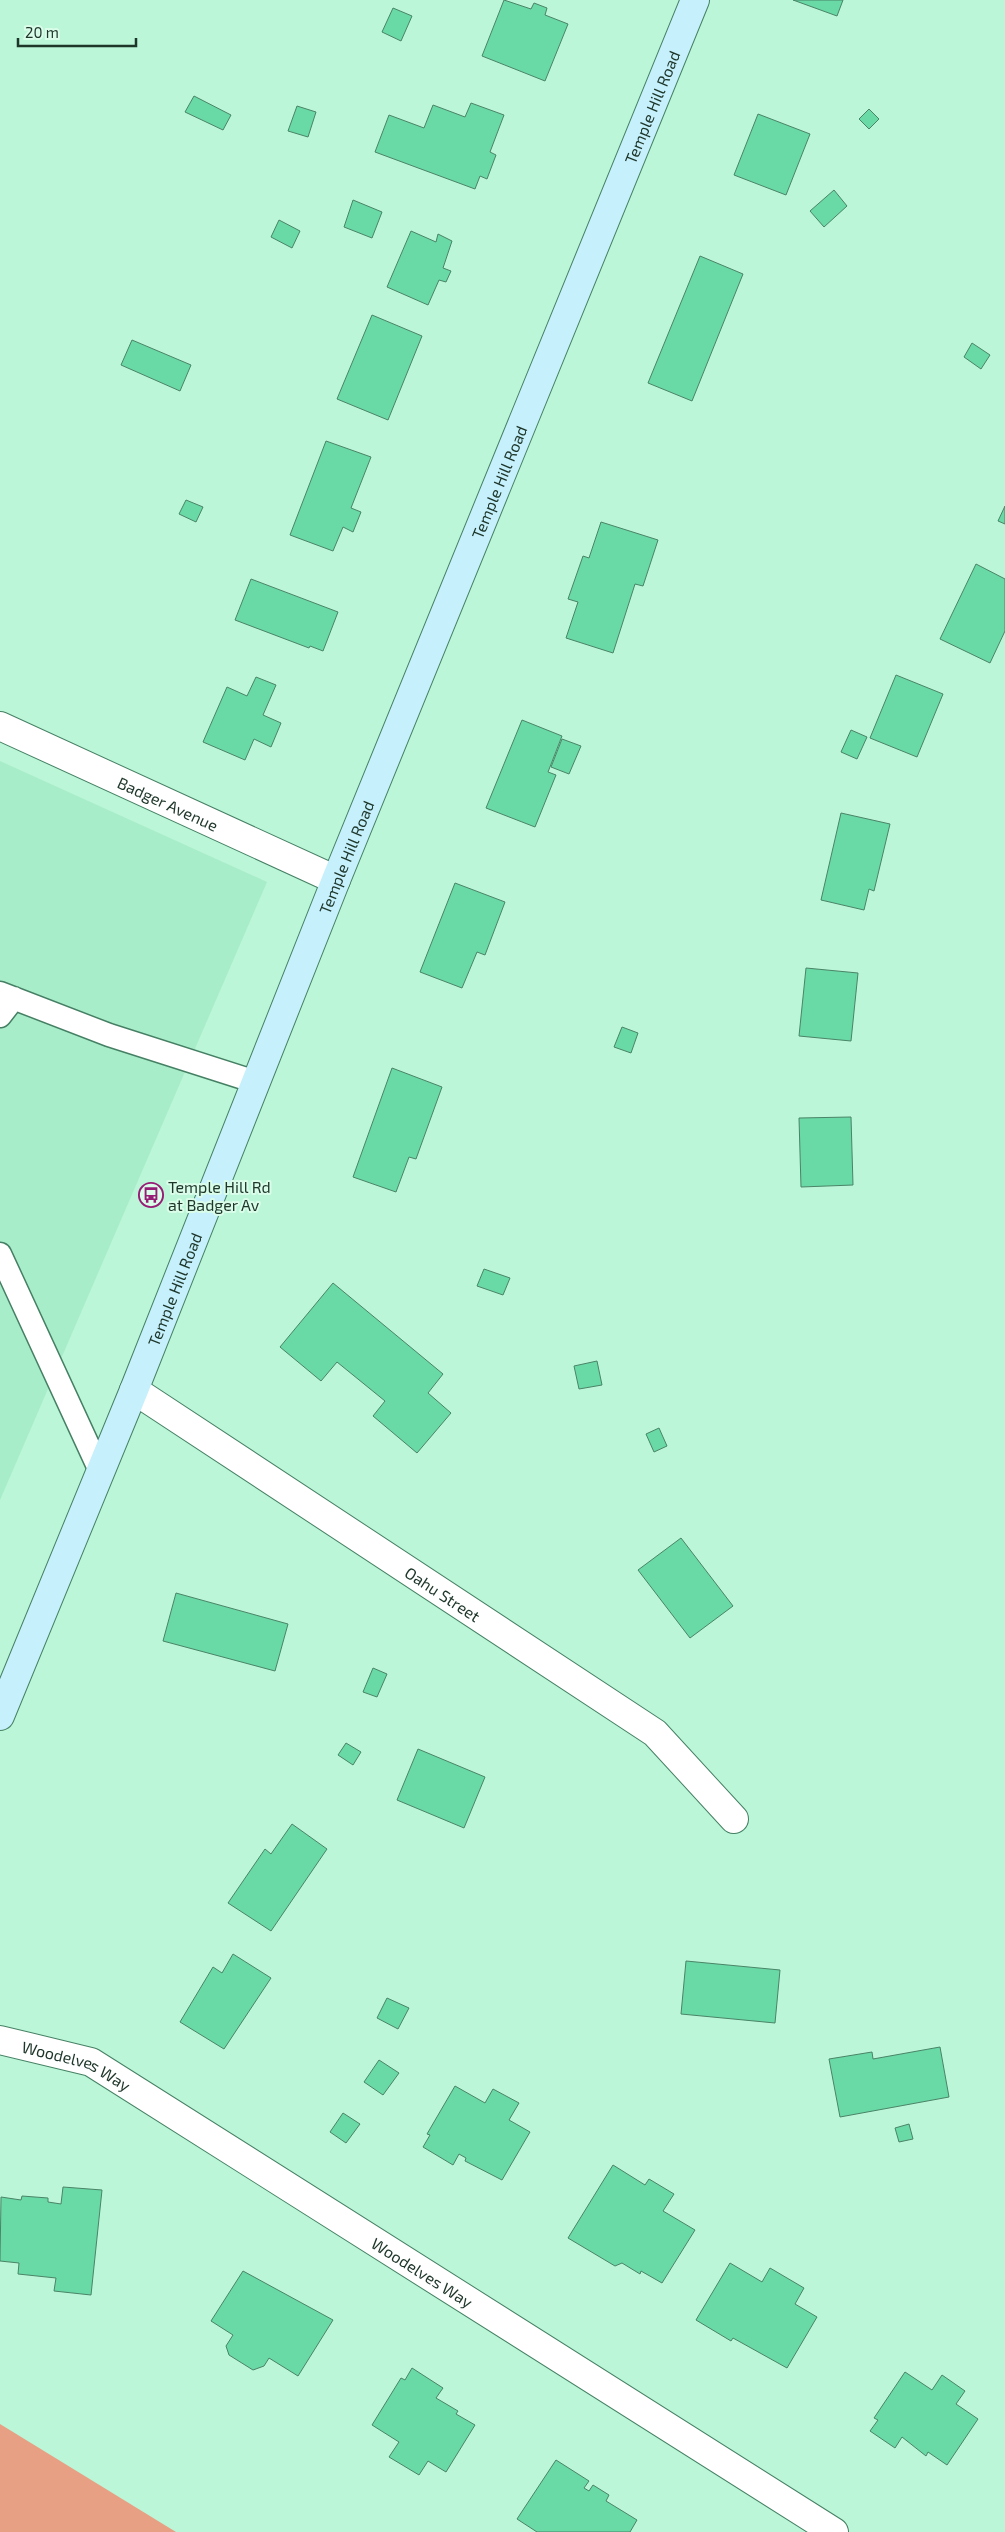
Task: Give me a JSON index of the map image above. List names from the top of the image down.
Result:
{
  "streets": {
    "main road": ["Temple Hill Road"],
    "street": ["Badger Avenue", "Oahu Street", "Woodelves Way"]
  },
  "crossings": [
    ["Temple Hill Road", "Badger Avenue"],
    ["Temple Hill Road", "Oahu Street"]
  ],
  "places": {
    "bus stop": ["Temple Hill Rd at Badger Av"]
  },
  "scale_bar": "20 m"
}
